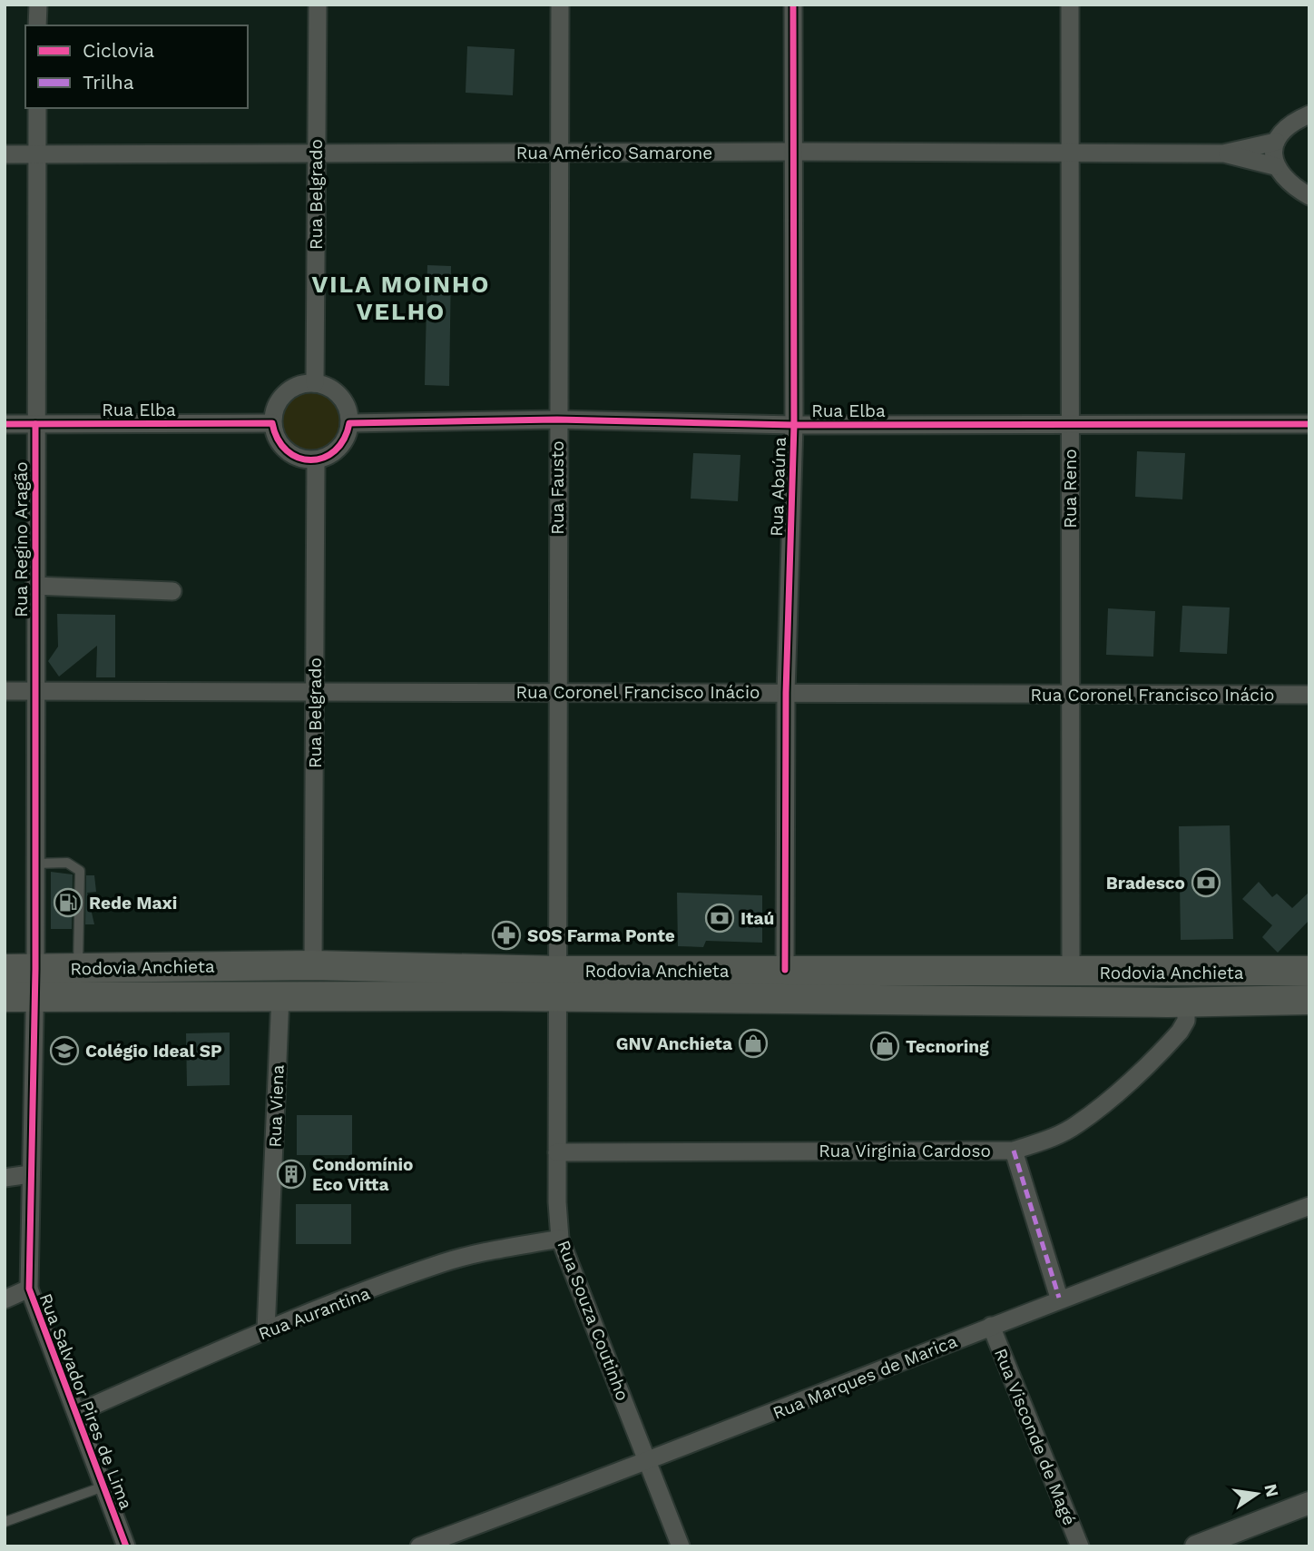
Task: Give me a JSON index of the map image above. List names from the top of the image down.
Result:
{
  "streets": {
    "highway": ["Rodovia Anchieta"],
    "street": [
      "Rua Américo Samarone",
      "Rua Belgrado",
      "Rua Elba",
      "Rua Abaúna",
      "Rua Fausto",
      "Rua Reno",
      "Rua Regino Aragão",
      "Rua Coronel Francisco Inácio",
      "Rua Viena",
      "Rua Virginia Cardoso",
      "Rua Aurantina",
      "Rua Souza Coutinho",
      "Rua Marques de Marica",
      "Rua Salvador Pires de Lima",
      "Rua Visconde de Magé"
    ]
  },
  "crossings": [
    ["Rua Américo Samarone", "Rua Belgrado"],
    ["Rua Américo Samarone", "Rua Abaúna"],
    ["Rua Américo Samarone", "Rua Fausto"],
    ["Rua Américo Samarone", "Rua Reno"],
    ["Rua Américo Samarone", "Rua Regino Aragão"],
    ["Rua Belgrado", "Rua Elba"],
    ["Rua Belgrado", "Rua Coronel Francisco Inácio"],
    ["Rua Belgrado", "Rodovia Anchieta"],
    ["Rua Elba", "Rua Abaúna"],
    ["Rua Elba", "Rua Fausto"],
    ["Rua Elba", "Rua Reno"],
    ["Rua Elba", "Rua Regino Aragão"],
    ["Rua Abaúna", "Rua Coronel Francisco Inácio"],
    ["Rua Abaúna", "Rodovia Anchieta"],
    ["Rua Fausto", "Rua Coronel Francisco Inácio"],
    ["Rua Fausto", "Rodovia Anchieta"],
    ["Rua Fausto", "Rua Souza Coutinho"],
    ["Rua Reno", "Rua Coronel Francisco Inácio"],
    ["Rua Reno", "Rodovia Anchieta"],
    ["Rua Regino Aragão", "Rua Coronel Francisco Inácio"],
    ["Rua Regino Aragão", "Rodovia Anchieta"],
    ["Rua Regino Aragão", "Rua Salvador Pires de Lima"],
    ["Rodovia Anchieta", "Rua Viena"],
    ["Rodovia Anchieta", "Rua Virginia Cardoso"],
    ["Rodovia Anchieta", "Rua Souza Coutinho"],
    ["Rodovia Anchieta", "Rua Salvador Pires de Lima"],
    ["Rua Viena", "Rua Aurantina"],
    ["Rua Virginia Cardoso", "Rua Souza Coutinho"],
    ["Rua Aurantina", "Rua Souza Coutinho"],
    ["Rua Aurantina", "Rua Salvador Pires de Lima"],
    ["Rua Souza Coutinho", "Rua Marques de Marica"],
    ["Rua Marques de Marica", "Rua Visconde de Magé"]
  ],
  "districts": ["VILA MOINHO VELHO"],
  "places": {
    "bank": ["Bradesco", "Itaú"],
    "fuel station": ["Rede Maxi"],
    "pharmacy": ["SOS Farma Ponte"],
    "shop": ["GNV Anchieta", "Tecnoring"],
    "school or university": ["Colégio Ideal SP"],
    "building": ["Condomínio Eco Vitta"]
  },
  "legend": ["Ciclovia", "Trilha"],
  "north": "right"
}
